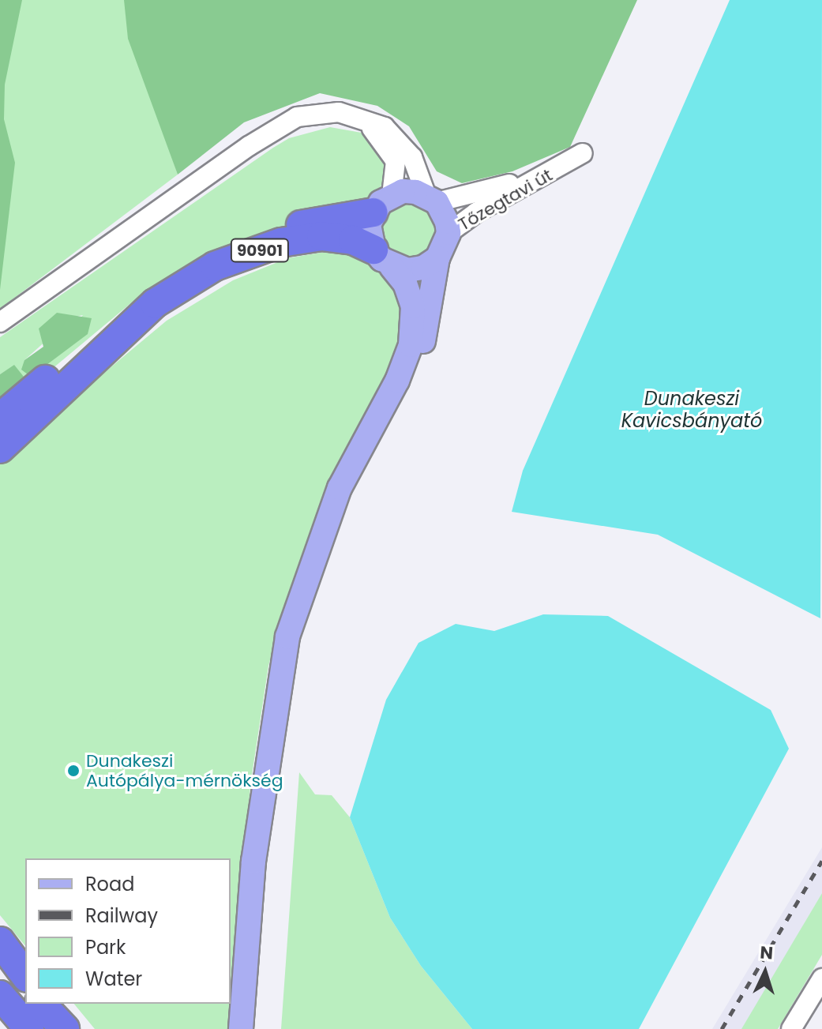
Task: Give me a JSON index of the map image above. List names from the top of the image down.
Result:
{
  "streets": {
    "highway": ["90901"],
    "street": ["Tőzegtavi út"]
  },
  "crossings": [
    ["Tőzegtavi út", "90901"]
  ],
  "water": ["Dunakeszi Kavicsbányató"],
  "places": ["Dunakeszi Autópálya-mérnökség"],
  "legend": [
    "Road",
    "Railway",
    "Park",
    "Water"
  ],
  "north": "top"
}
